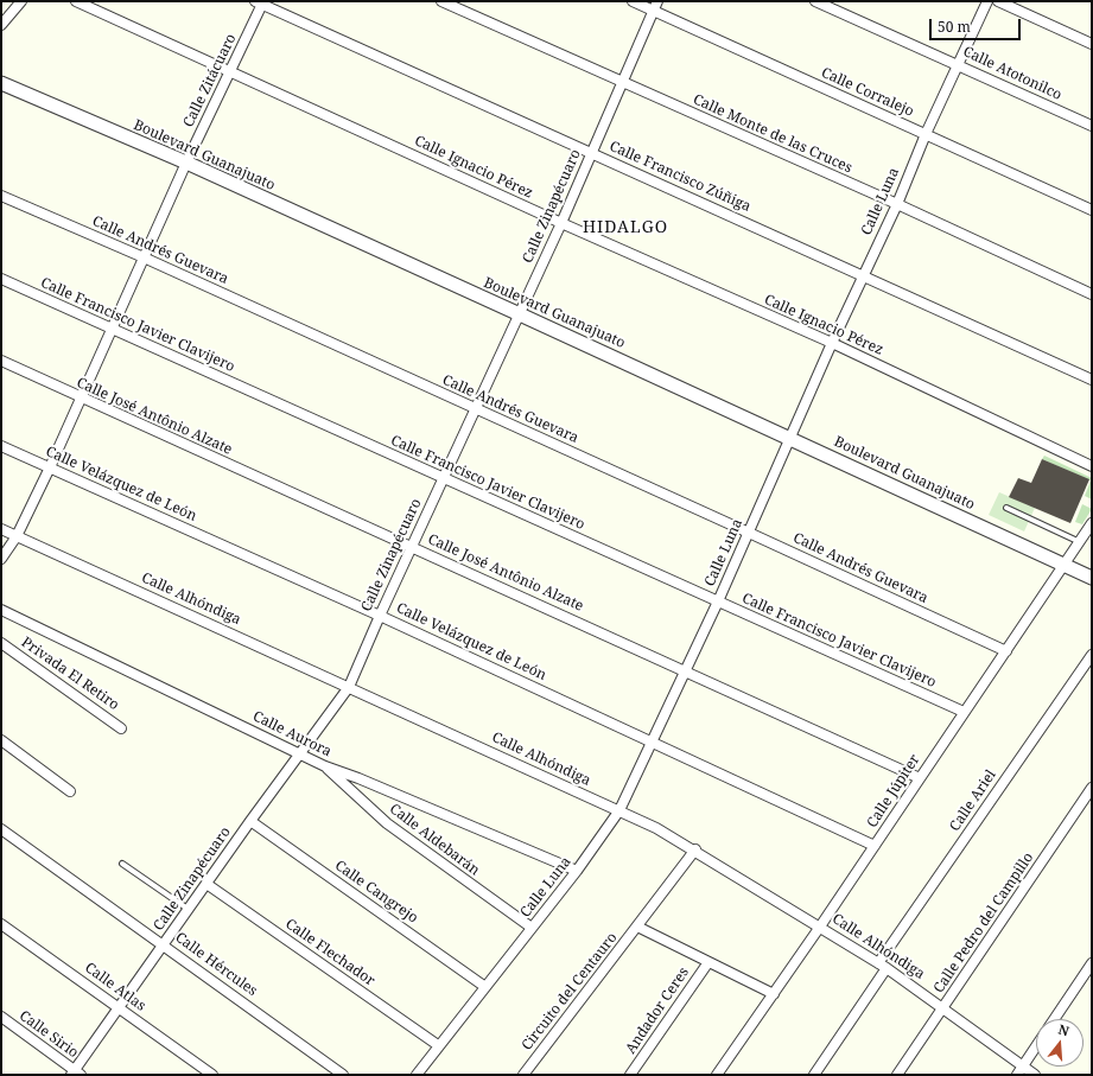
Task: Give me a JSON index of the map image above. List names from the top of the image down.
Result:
{
  "streets": {
    "street": [
      "Calle Atotonilco",
      "Calle Zitácuaro",
      "Calle Corralejo",
      "Calle Monte de las Cruces",
      "Boulevard Guanajuato",
      "Calle Ignacio Pérez",
      "Calle Francisco Zúñiga",
      "Calle Luna",
      "Calle Zinapécuaro",
      "Calle Andrés Guevara",
      "Calle Francisco Javier Clavijero",
      "Calle José Antônio Alzate",
      "Calle Velázquez de León",
      "Calle Alhóndiga",
      "Privada El Retiro",
      "Calle Aurora",
      "Calle Júpiter",
      "Calle Ariel",
      "Calle Aldebarán",
      "Calle Cangrejo",
      "Calle Pedro del Campillo",
      "Calle Flechador",
      "Calle Hércules",
      "Calle Atlas",
      "Circuito del Centauro",
      "Andador Ceres",
      "Calle Sirio"
    ]
  },
  "crossings": [
    ["Calle Atotonilco", "Calle Luna"],
    ["Calle Zitácuaro", "Boulevard Guanajuato"],
    ["Calle Zitácuaro", "Calle Ignacio Pérez"],
    ["Calle Zitácuaro", "Calle Francisco Zúñiga"],
    ["Calle Zitácuaro", "Calle Andrés Guevara"],
    ["Calle Zitácuaro", "Calle Francisco Javier Clavijero"],
    ["Calle Zitácuaro", "Calle José Antônio Alzate"],
    ["Calle Zitácuaro", "Calle Velázquez de León"],
    ["Calle Zitácuaro", "Calle Alhóndiga"],
    ["Calle Corralejo", "Calle Luna"],
    ["Calle Corralejo", "Calle Zinapécuaro"],
    ["Calle Monte de las Cruces", "Calle Luna"],
    ["Calle Monte de las Cruces", "Calle Zinapécuaro"],
    ["Boulevard Guanajuato", "Calle Luna"],
    ["Boulevard Guanajuato", "Calle Zinapécuaro"],
    ["Boulevard Guanajuato", "Calle Júpiter"],
    ["Calle Ignacio Pérez", "Calle Luna"],
    ["Calle Ignacio Pérez", "Calle Zinapécuaro"],
    ["Calle Francisco Zúñiga", "Calle Luna"],
    ["Calle Francisco Zúñiga", "Calle Zinapécuaro"],
    ["Calle Luna", "Calle Andrés Guevara"],
    ["Calle Luna", "Calle Francisco Javier Clavijero"],
    ["Calle Luna", "Calle José Antônio Alzate"],
    ["Calle Luna", "Calle Velázquez de León"],
    ["Calle Luna", "Calle Alhóndiga"],
    ["Calle Luna", "Calle Aurora"],
    ["Calle Luna", "Calle Aldebarán"],
    ["Calle Luna", "Calle Cangrejo"],
    ["Calle Luna", "Calle Flechador"],
    ["Calle Zinapécuaro", "Calle Andrés Guevara"],
    ["Calle Zinapécuaro", "Calle Francisco Javier Clavijero"],
    ["Calle Zinapécuaro", "Calle José Antônio Alzate"],
    ["Calle Zinapécuaro", "Calle Velázquez de León"],
    ["Calle Zinapécuaro", "Calle Alhóndiga"],
    ["Calle Zinapécuaro", "Calle Aurora"],
    ["Calle Zinapécuaro", "Calle Cangrejo"],
    ["Calle Zinapécuaro", "Calle Flechador"],
    ["Calle Zinapécuaro", "Calle Hércules"],
    ["Calle Zinapécuaro", "Calle Atlas"],
    ["Calle Zinapécuaro", "Calle Sirio"],
    ["Calle Andrés Guevara", "Calle Júpiter"],
    ["Calle Francisco Javier Clavijero", "Calle Júpiter"],
    ["Calle José Antônio Alzate", "Calle Júpiter"],
    ["Calle Velázquez de León", "Calle Júpiter"],
    ["Calle Alhóndiga", "Calle Júpiter"],
    ["Calle Alhóndiga", "Calle Ariel"],
    ["Calle Alhóndiga", "Calle Pedro del Campillo"],
    ["Calle Alhóndiga", "Circuito del Centauro"],
    ["Calle Aurora", "Calle Aldebarán"]
  ],
  "districts": ["HIDALGO"],
  "scale_bar": "50 m",
  "north": "top"
}
